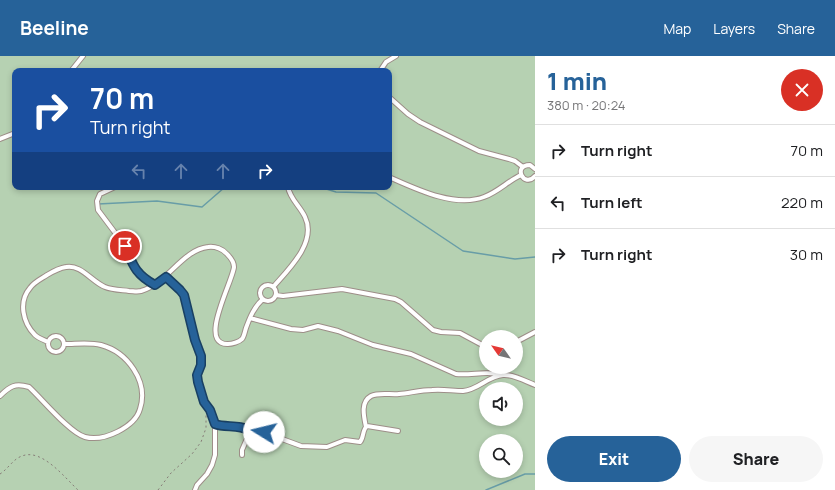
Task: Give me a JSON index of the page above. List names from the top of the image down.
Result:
{
  "north": "top left",
  "page": {
    "header": "Beeline",
    "nav": ["Map", "Layers", "Share"],
    "heading": ["1 min", "380 m · 20:24"],
    "turn": ["70 m", "Turn right"],
    "list": [
      {
        "name": "Turn right",
        "value": "70 m"
      },
      {
        "name": "Turn left",
        "value": "220 m"
      },
      {
        "name": "Turn right",
        "value": "30 m"
      }
    ],
    "buttons": ["Exit", "Share"]
  }
}
